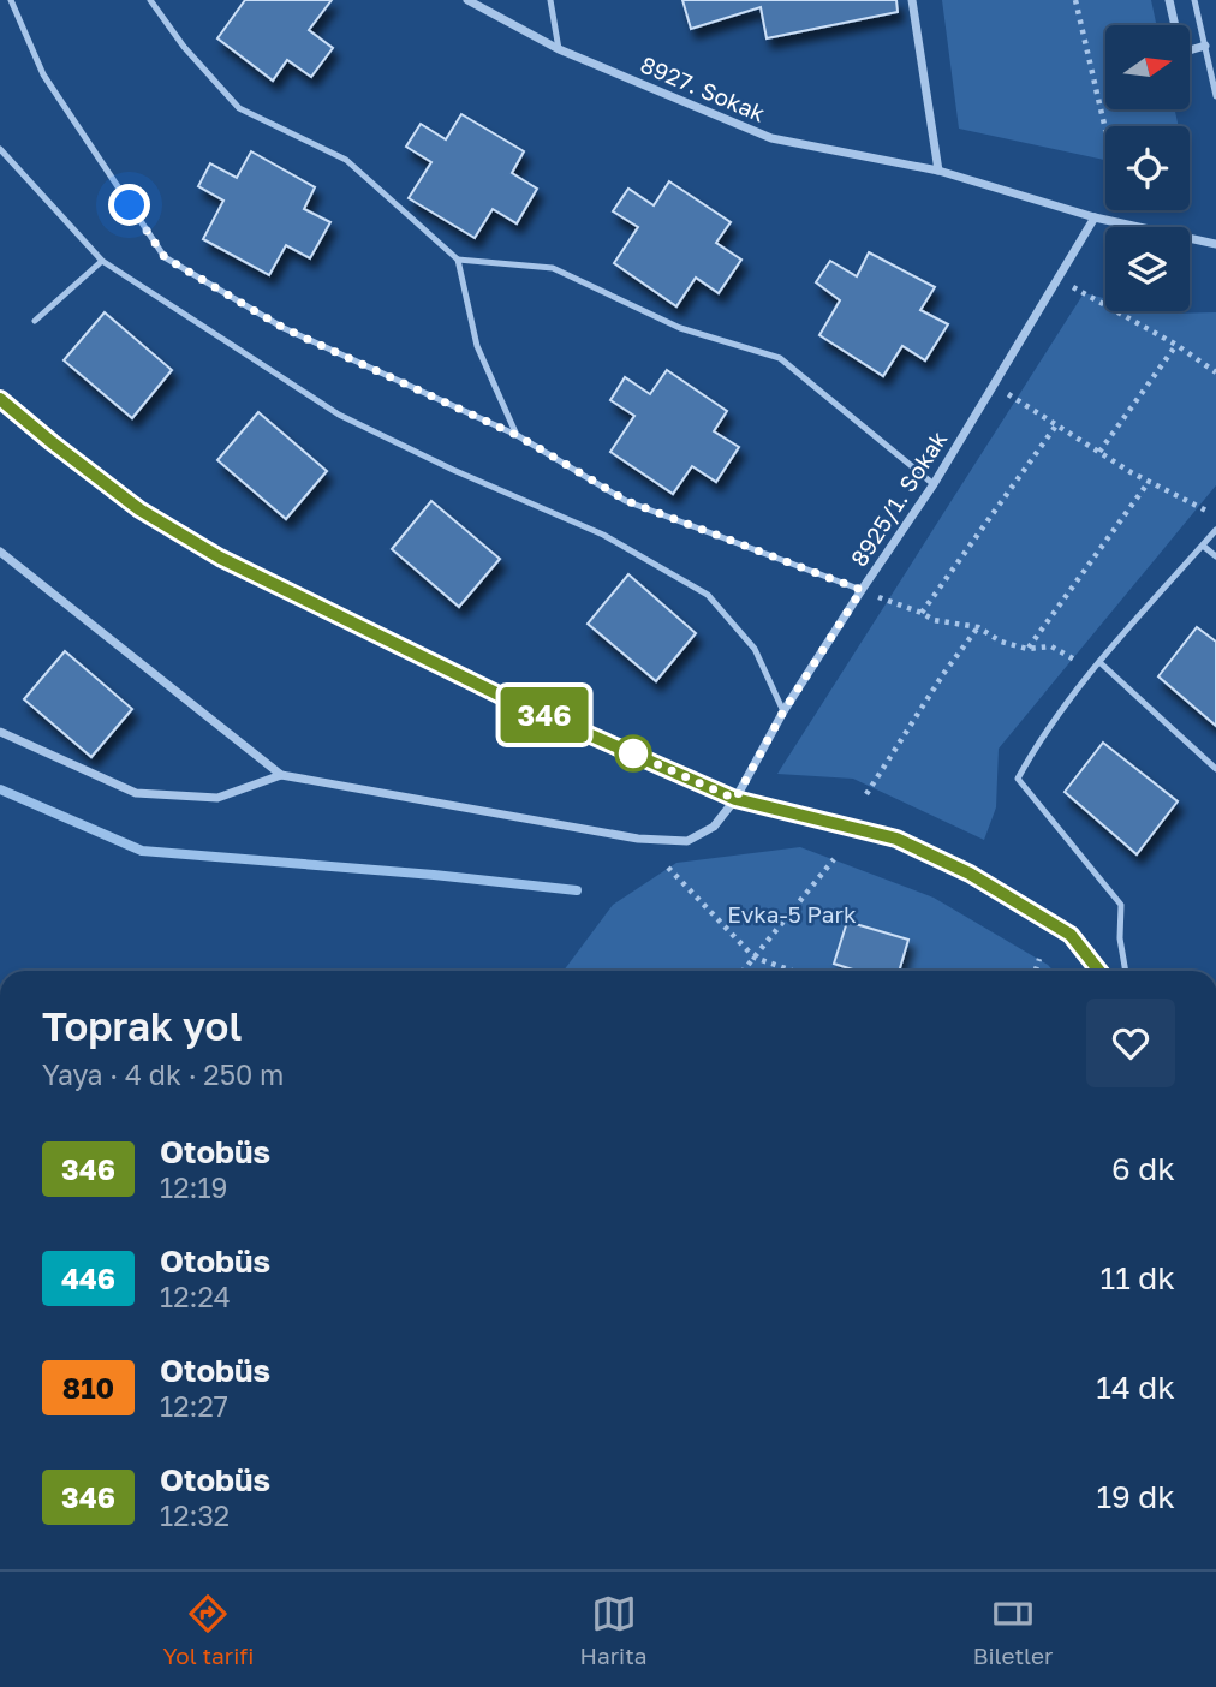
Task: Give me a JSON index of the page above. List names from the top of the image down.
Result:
{
  "streets": {
    "street": ["8927. Sokak", "8925/1. Sokak"]
  },
  "crossings": [
    ["8927. Sokak", "8925/1. Sokak"]
  ],
  "parks": ["Evka-5 Park"],
  "lines": ["bus line 346"],
  "north": "right",
  "page": {
    "on_map": "346",
    "heading": ["Toprak yol", "Yaya · 4 dk · 250 m"],
    "list": [
      {
        "mark": "346",
        "name": "Otobüs",
        "note": "12:19",
        "value": "6 dk"
      },
      {
        "mark": "446",
        "name": "Otobüs",
        "note": "12:24",
        "value": "11 dk"
      },
      {
        "mark": "810",
        "name": "Otobüs",
        "note": "12:27",
        "value": "14 dk"
      },
      {
        "mark": "346",
        "name": "Otobüs",
        "note": "12:32",
        "value": "19 dk"
      }
    ],
    "tabs": ["Yol tarifi", "Harita", "Biletler"]
  }
}
